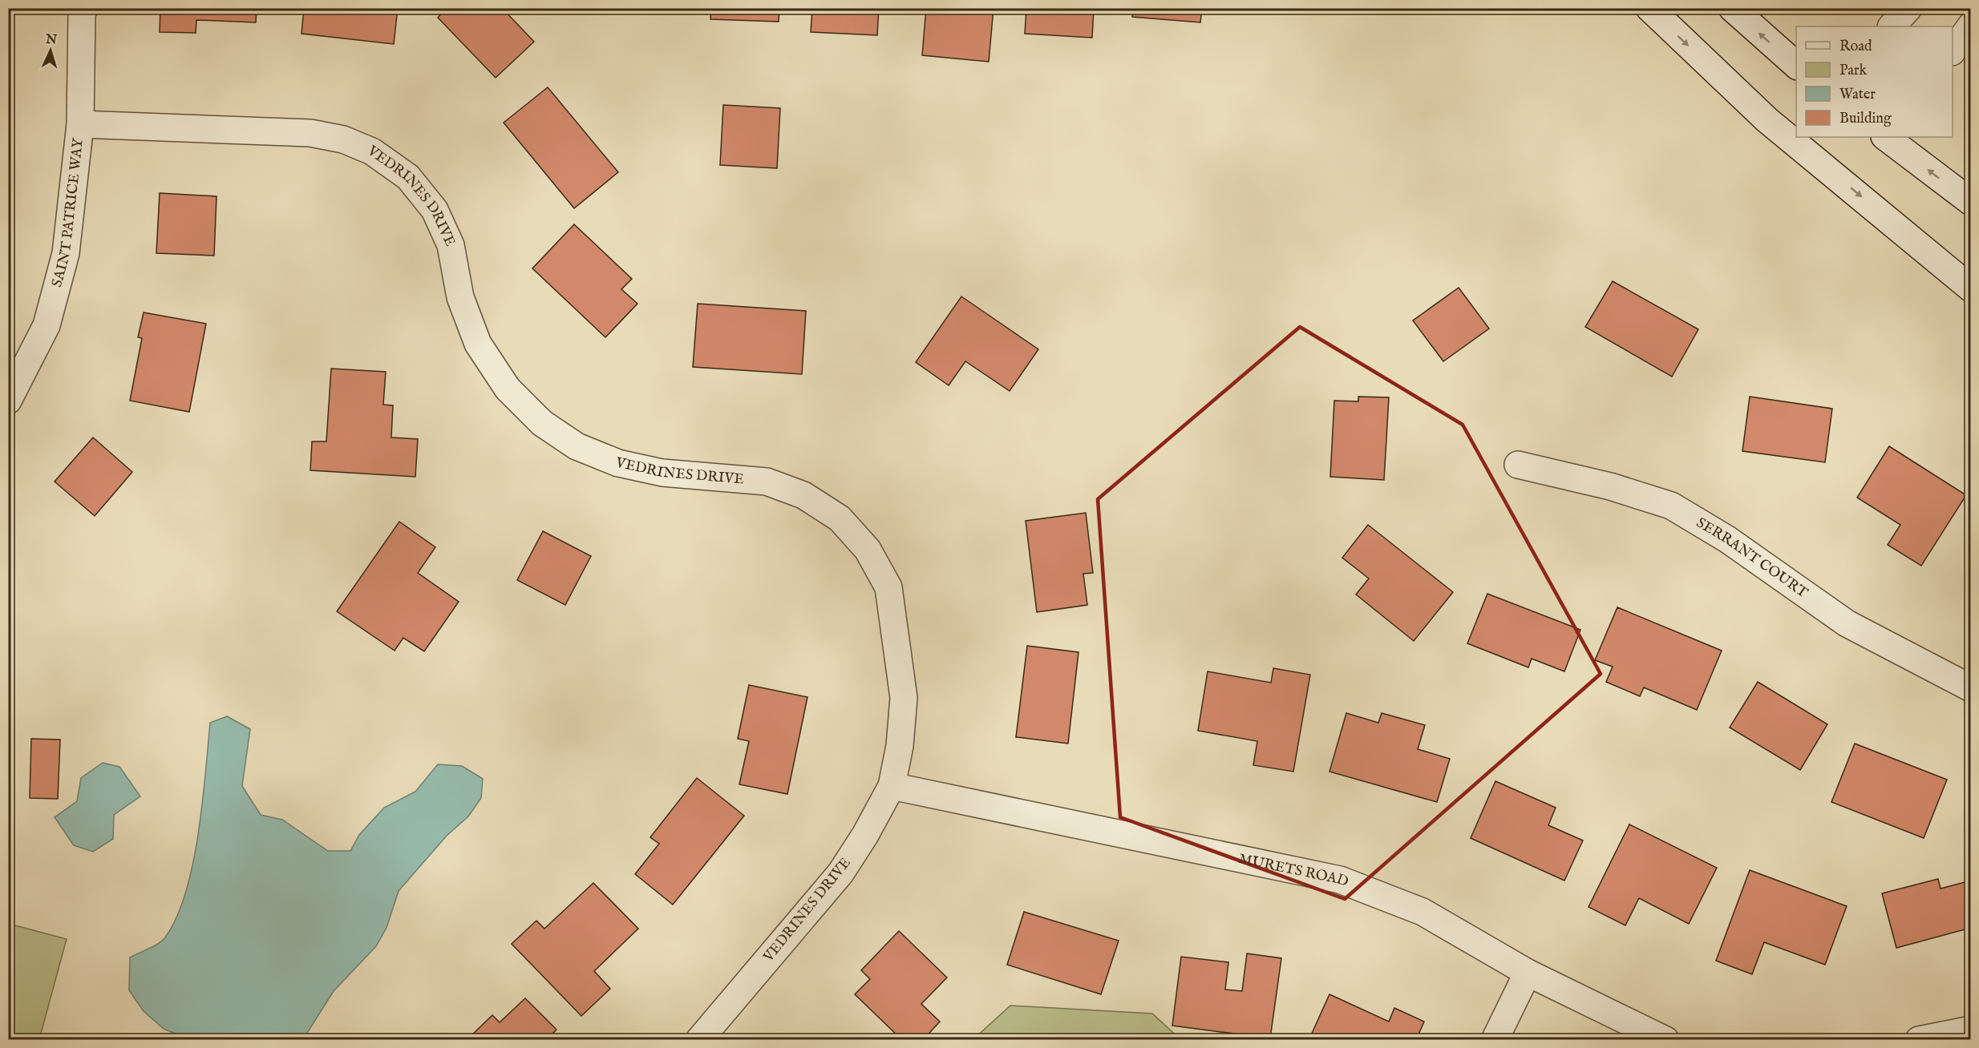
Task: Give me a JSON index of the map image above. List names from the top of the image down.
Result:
{
  "streets": {
    "street": [
      "VEDRINES DRIVE",
      "SAINT PATRICE WAY",
      "SERRANT COURT",
      "MURETS ROAD"
    ]
  },
  "crossings": [
    ["VEDRINES DRIVE", "SAINT PATRICE WAY"],
    ["VEDRINES DRIVE", "MURETS ROAD"]
  ],
  "legend": [
    "Road",
    "Park",
    "Water",
    "Building"
  ],
  "north": "top"
}
